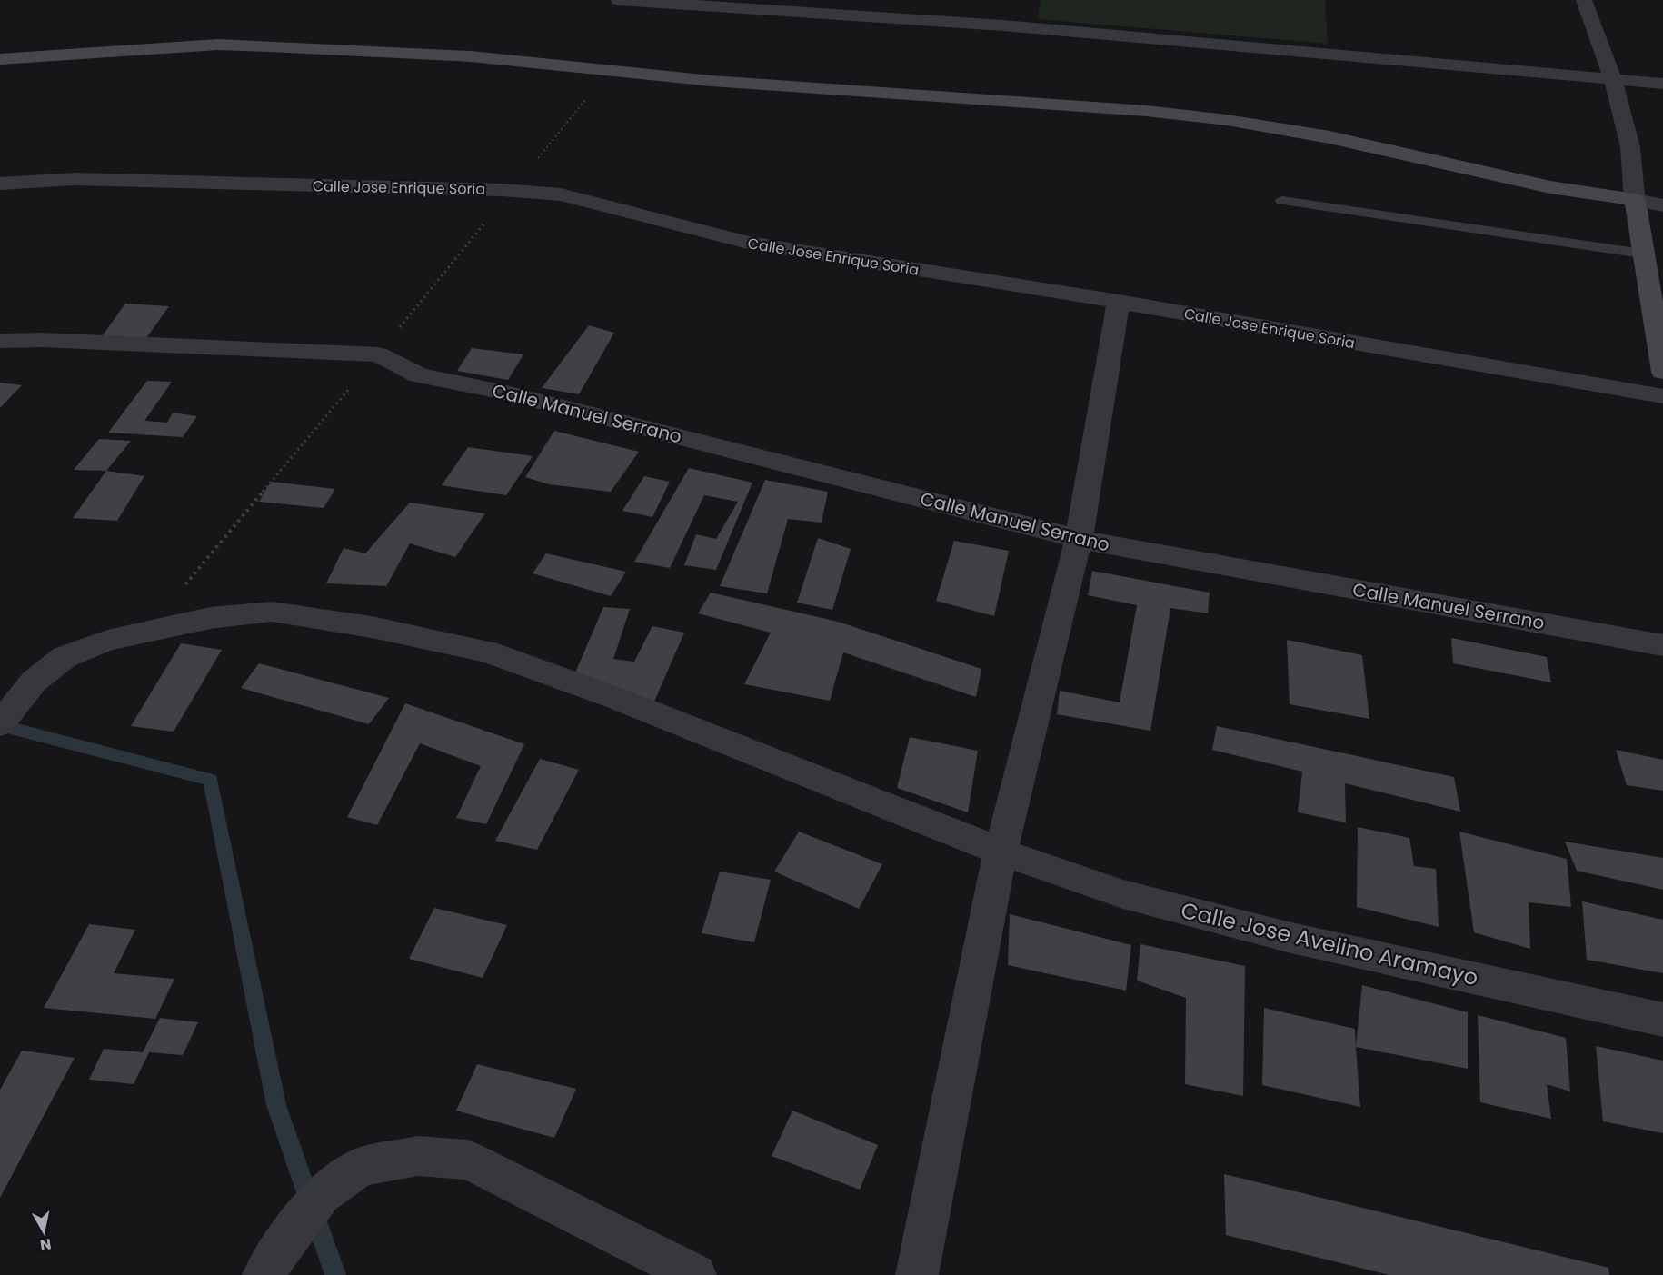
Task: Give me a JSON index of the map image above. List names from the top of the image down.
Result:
{
  "streets": {
    "street": ["Calle Jose Enrique Soria", "Calle Manuel Serrano", "Calle Jose Avelino Aramayo"]
  },
  "north": "bottom"
}
